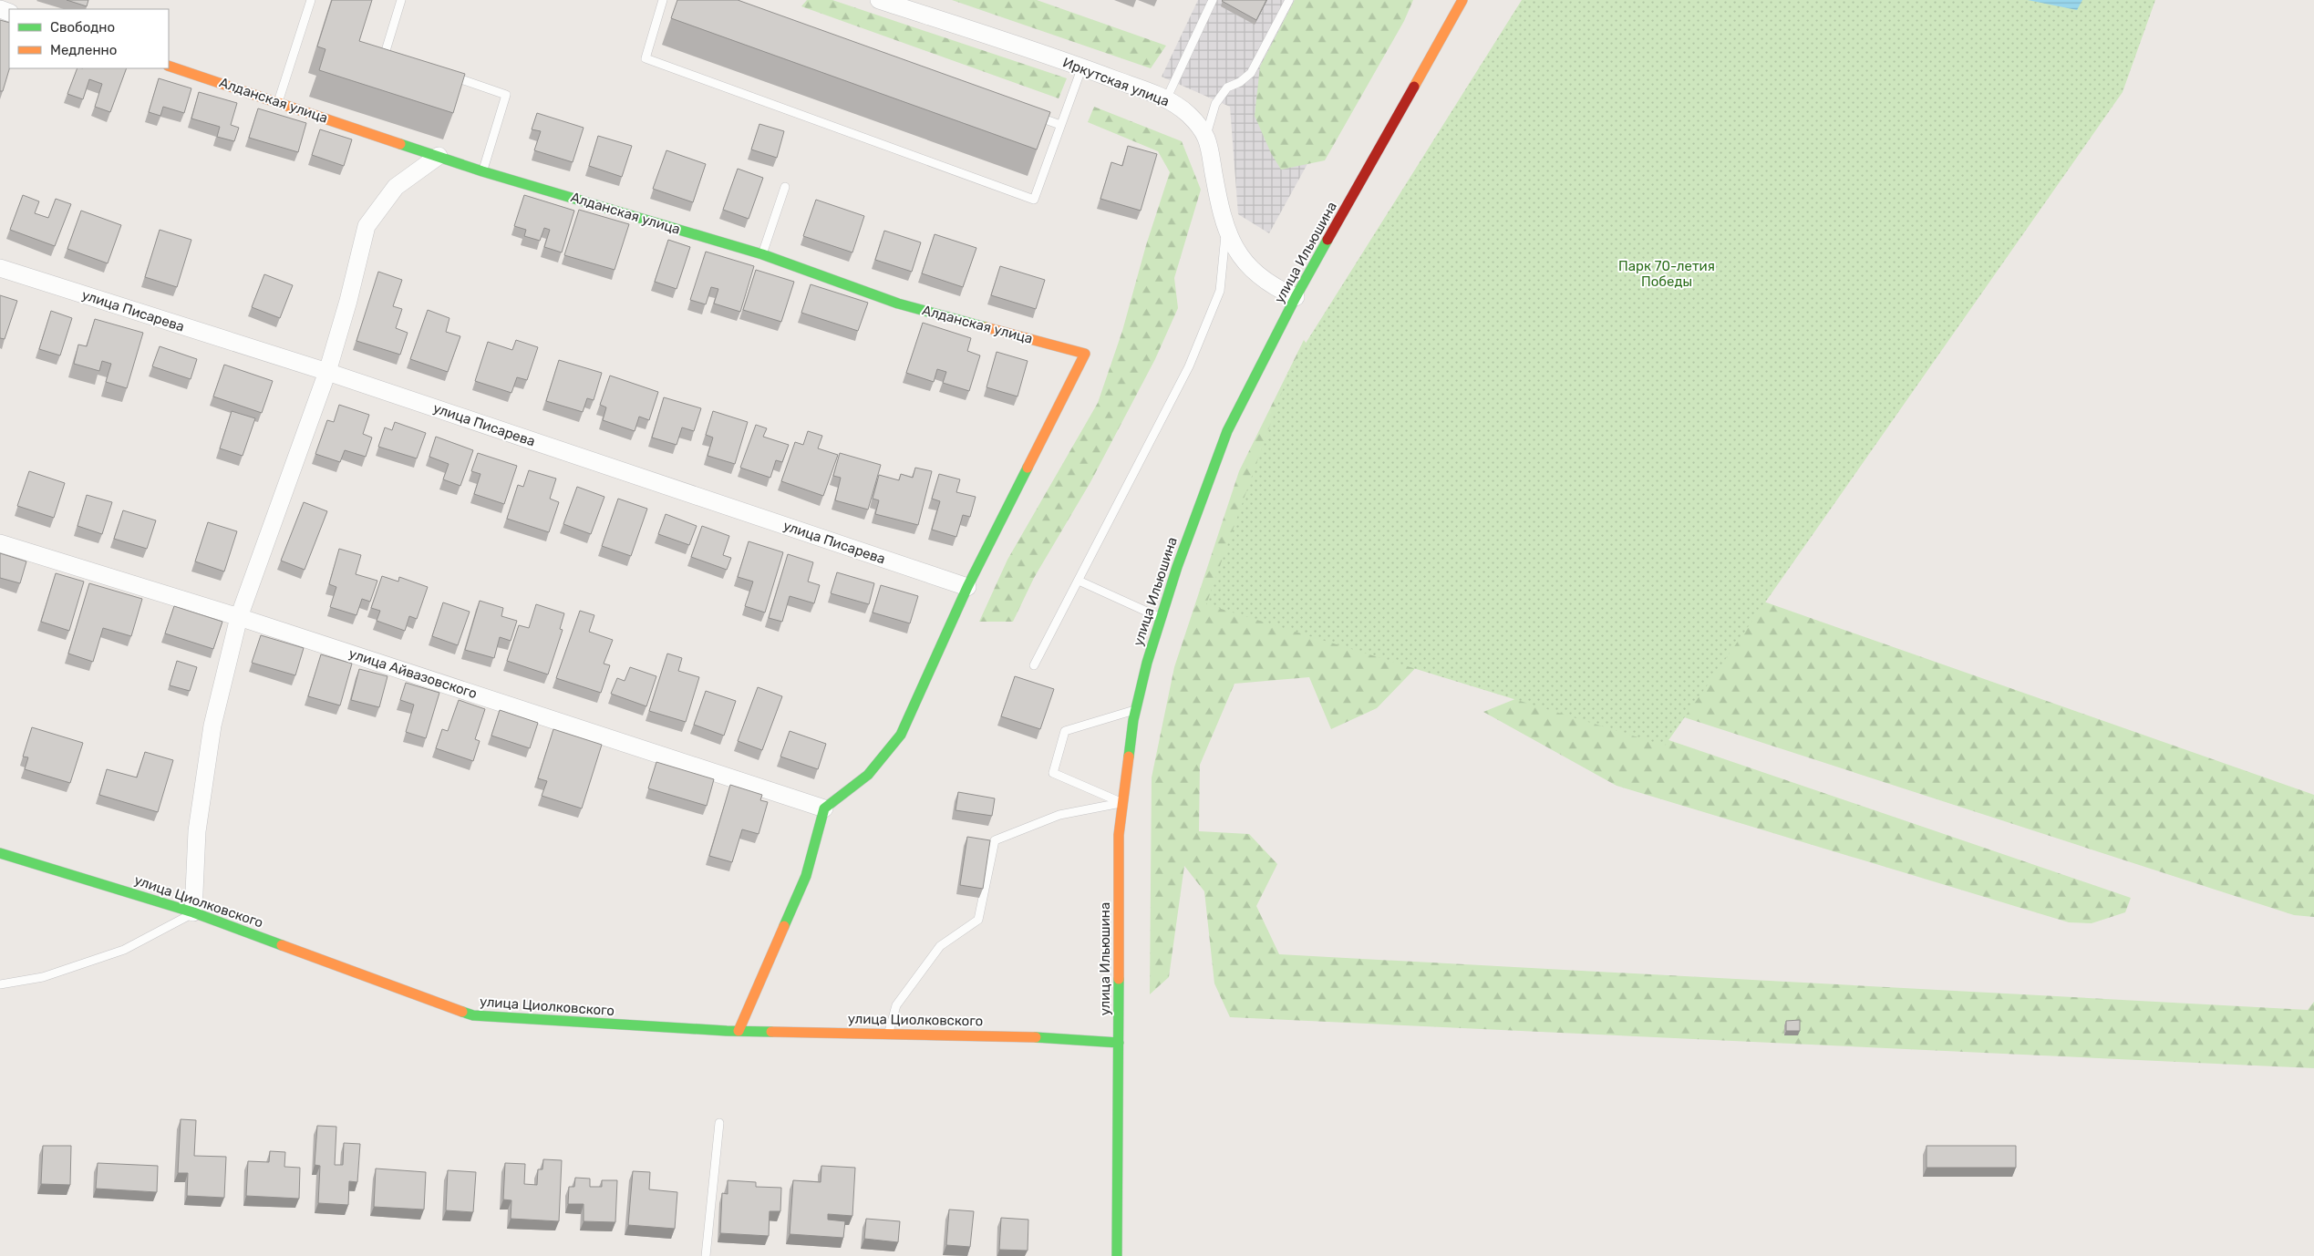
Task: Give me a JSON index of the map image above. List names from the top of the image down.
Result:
{
  "streets": {
    "main road": ["Алданская улица", "улица Ильюшина", "улица Циолковского"],
    "street": ["Иркутская улица", "улица Писарева", "улица Айвазовского"]
  },
  "crossings": [
    ["Алданская улица", "улица Писарева"],
    ["улица Ильюшина", "улица Циолковского"]
  ],
  "parks": ["Парк 70-летия Победы"],
  "legend": ["Свободно", "Медленно"]
}
